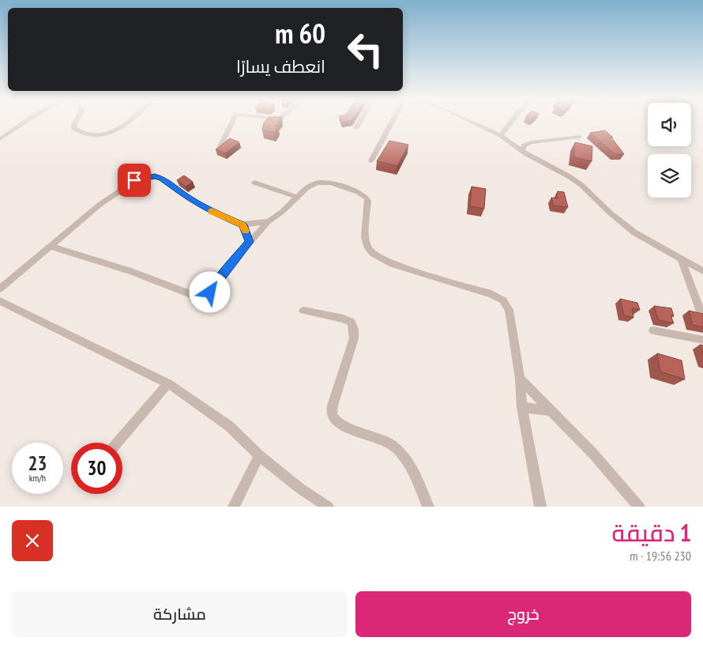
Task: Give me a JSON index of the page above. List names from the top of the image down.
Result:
{
  "page": {
    "turn": ["60 m", "انعطف يسارًا"],
    "speed": "23 km/h",
    "limit": "30",
    "heading": ["1 دقيقة", "230 m · 19:56"],
    "buttons": ["خروج", "مشاركة"]
  }
}
